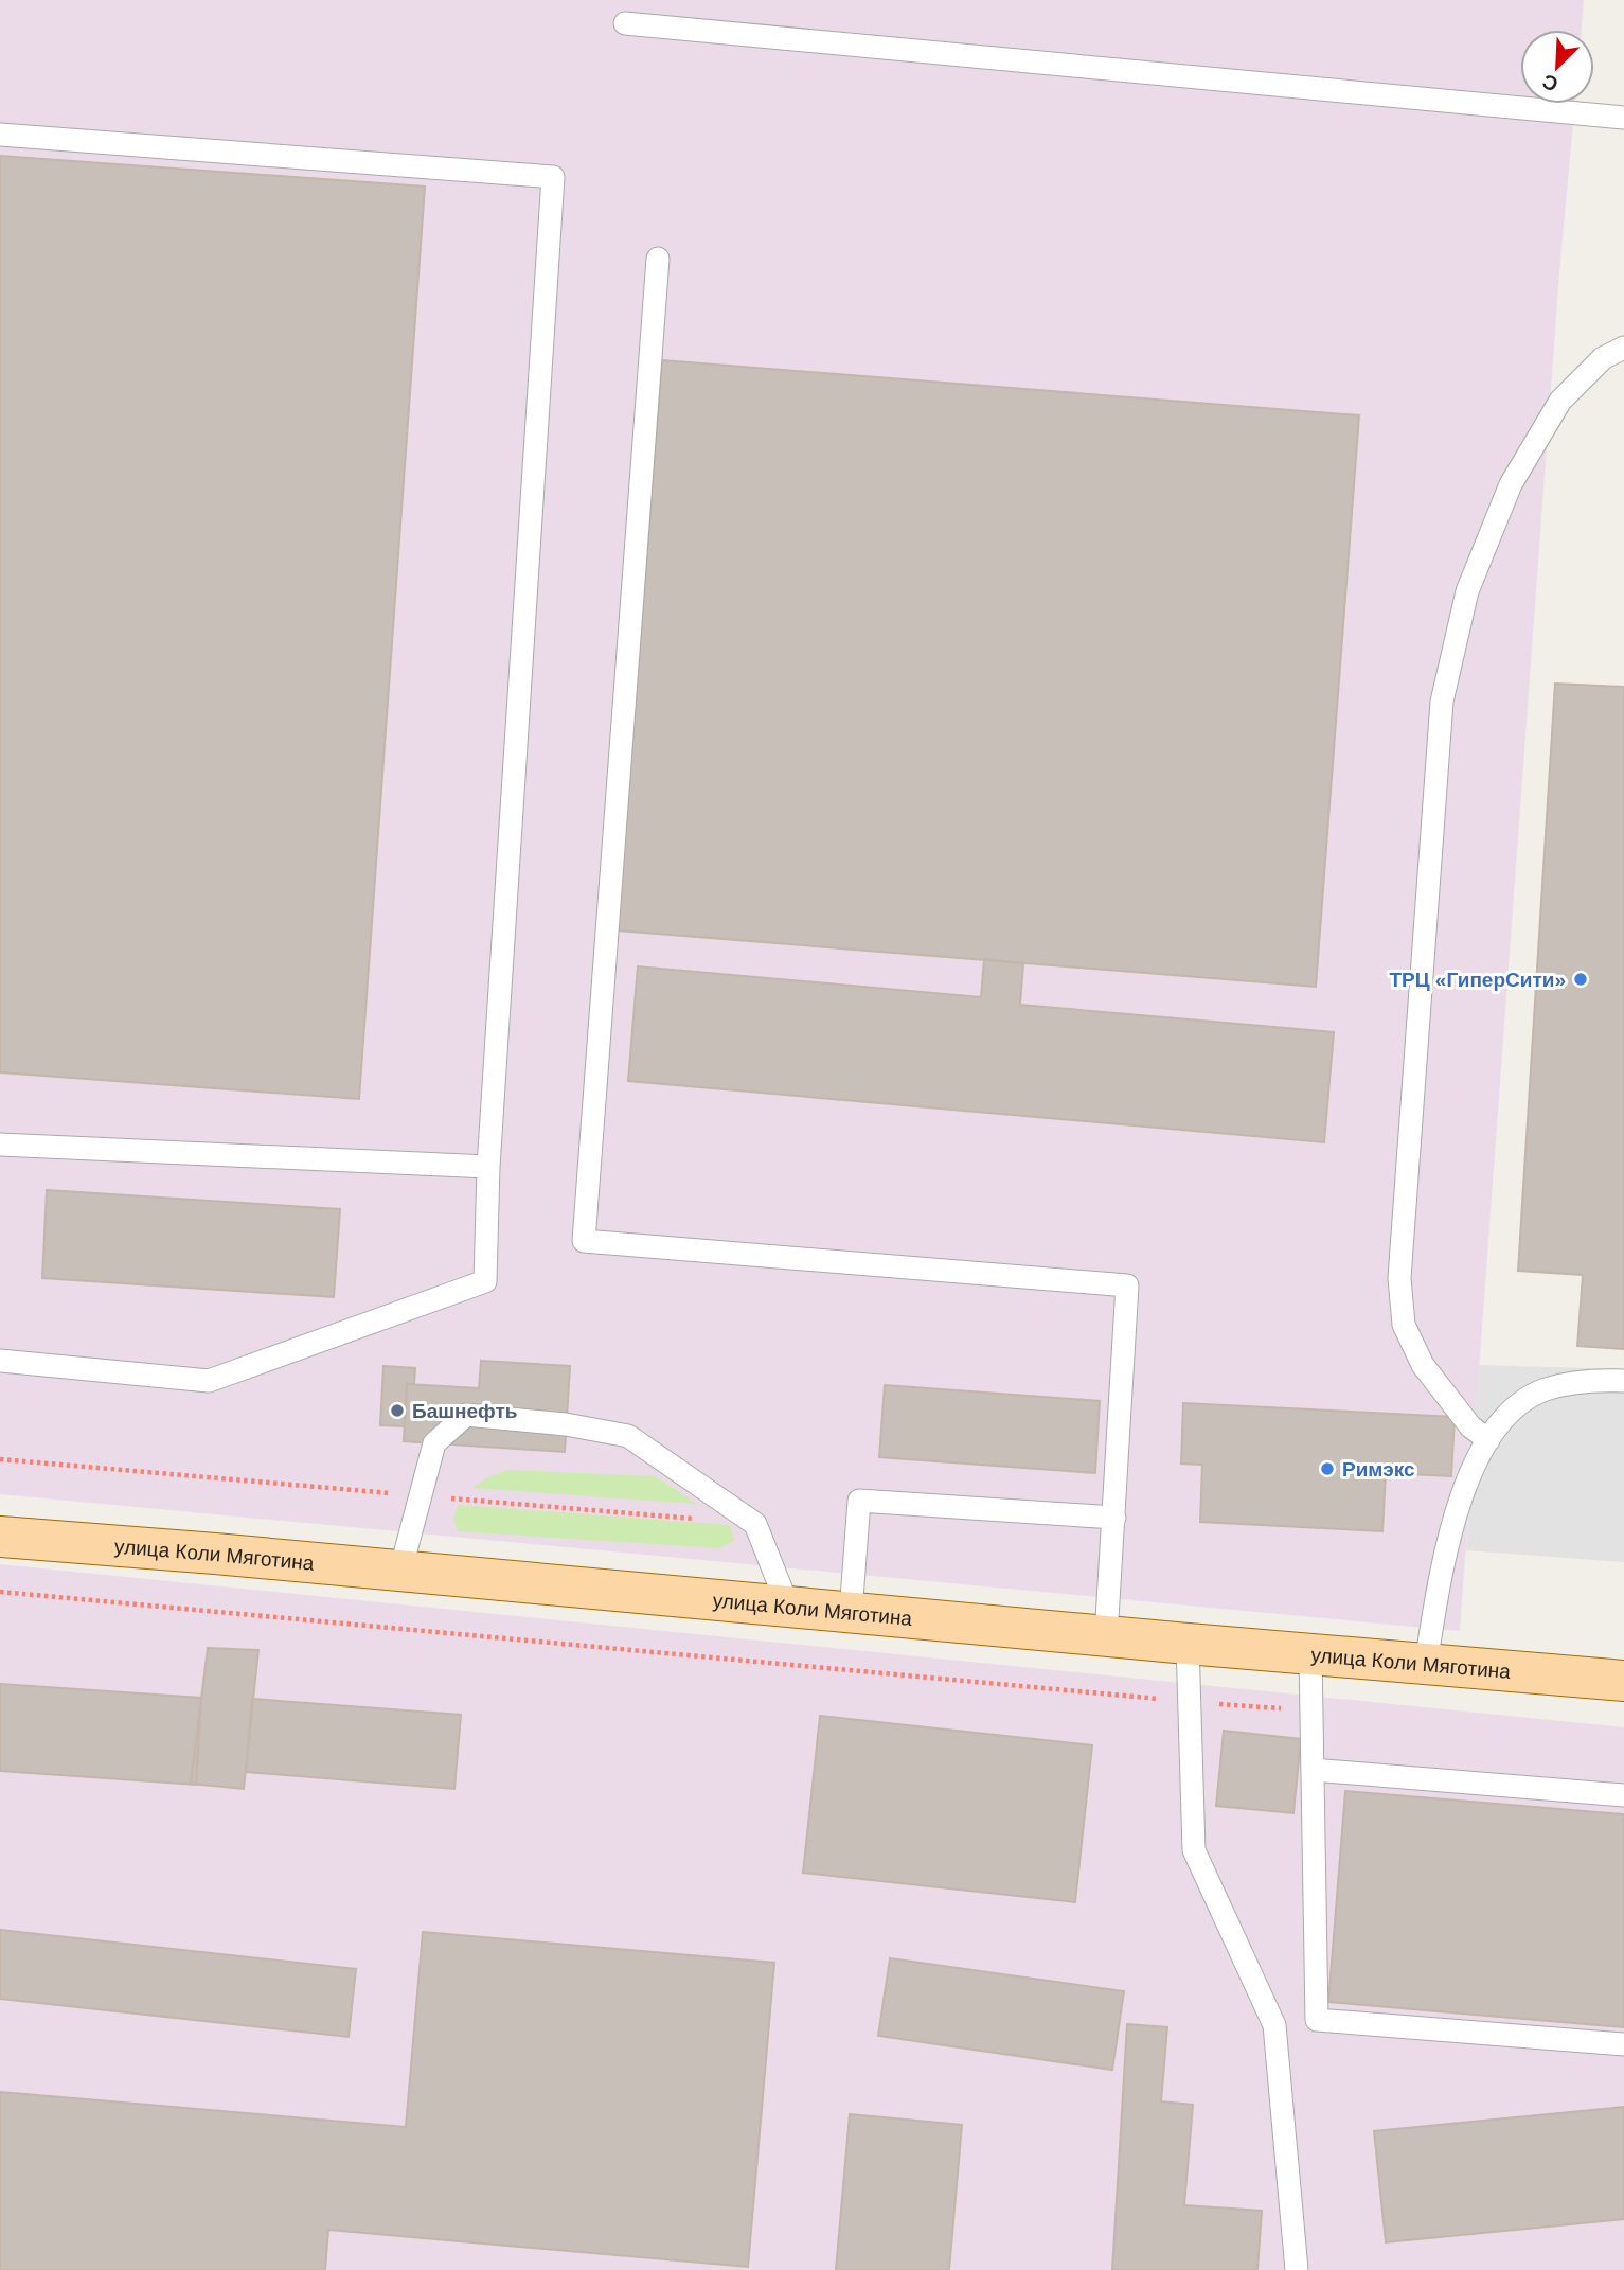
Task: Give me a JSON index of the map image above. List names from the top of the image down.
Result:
{
  "streets": {
    "main road": ["улица Коли Мяготина"]
  },
  "places": ["ТРЦ «ГиперСити»", "Башнефть", "Римэкс"],
  "north": "bottom left"
}
